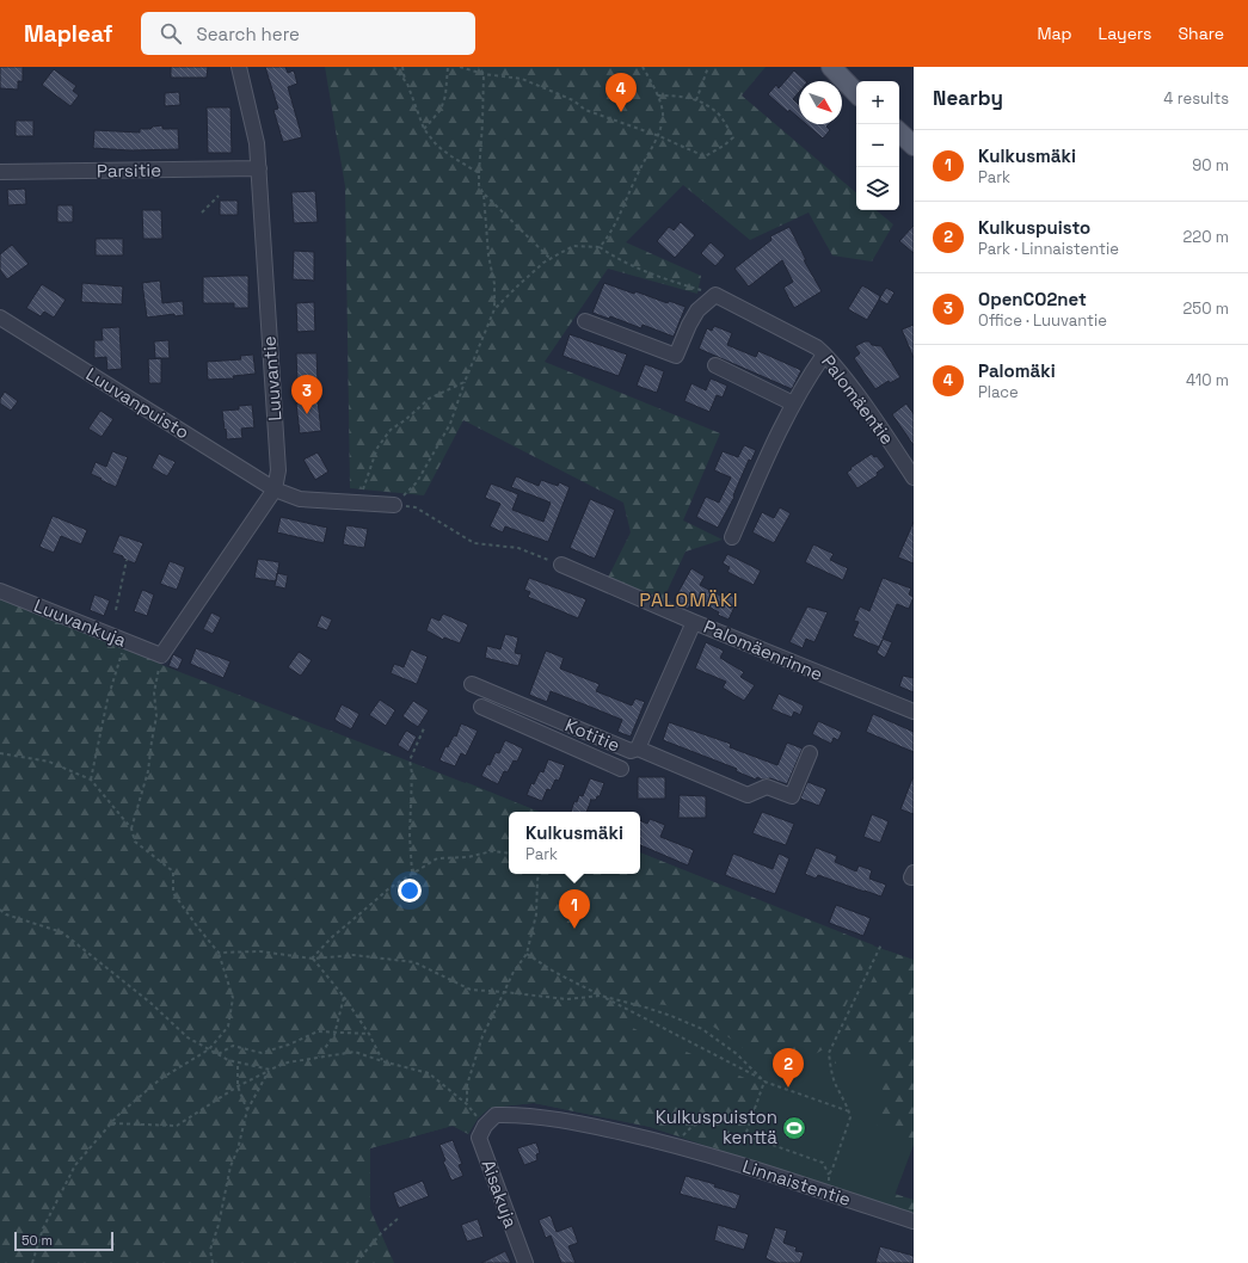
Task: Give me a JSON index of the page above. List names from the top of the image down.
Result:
{
  "streets": {
    "street": [
      "Parsitie",
      "Luuvantie",
      "Palomäentie",
      "Luuvanpuisto",
      "Luuvankuja",
      "Palomäenrinne",
      "Kotitie",
      "Linnaistentie",
      "Aisakuja"
    ]
  },
  "crossings": [
    ["Parsitie", "Luuvantie"],
    ["Luuvantie", "Luuvanpuisto"],
    ["Luuvantie", "Luuvankuja"],
    ["Palomäenrinne", "Kotitie"],
    ["Linnaistentie", "Aisakuja"]
  ],
  "districts": ["PALOMÄKI"],
  "places": {
    "sports": ["Kulkuspuiston kenttä"]
  },
  "scale_bar": "50 m",
  "north": "bottom right",
  "page": {
    "header": "Mapleaf",
    "search": "Search here",
    "nav": ["Map", "Layers", "Share"],
    "heading": ["Nearby", "4 results"],
    "pins": [
      "4",
      "3",
      "1",
      "2"
    ],
    "map_buttons": ["+", "−"],
    "list": [
      {
        "mark": "1",
        "name": "Kulkusmäki",
        "note": "Park",
        "value": "90 m"
      },
      {
        "mark": "2",
        "name": "Kulkuspuisto",
        "note": "Park · Linnaistentie",
        "value": "220 m"
      },
      {
        "mark": "3",
        "name": "OpenCO2net",
        "note": "Office · Luuvantie",
        "value": "250 m"
      },
      {
        "mark": "4",
        "name": "Palomäki",
        "note": "Place",
        "value": "410 m"
      }
    ],
    "popup": ["Kulkusmäki", "Park"],
    "scale": "50 m"
  }
}
